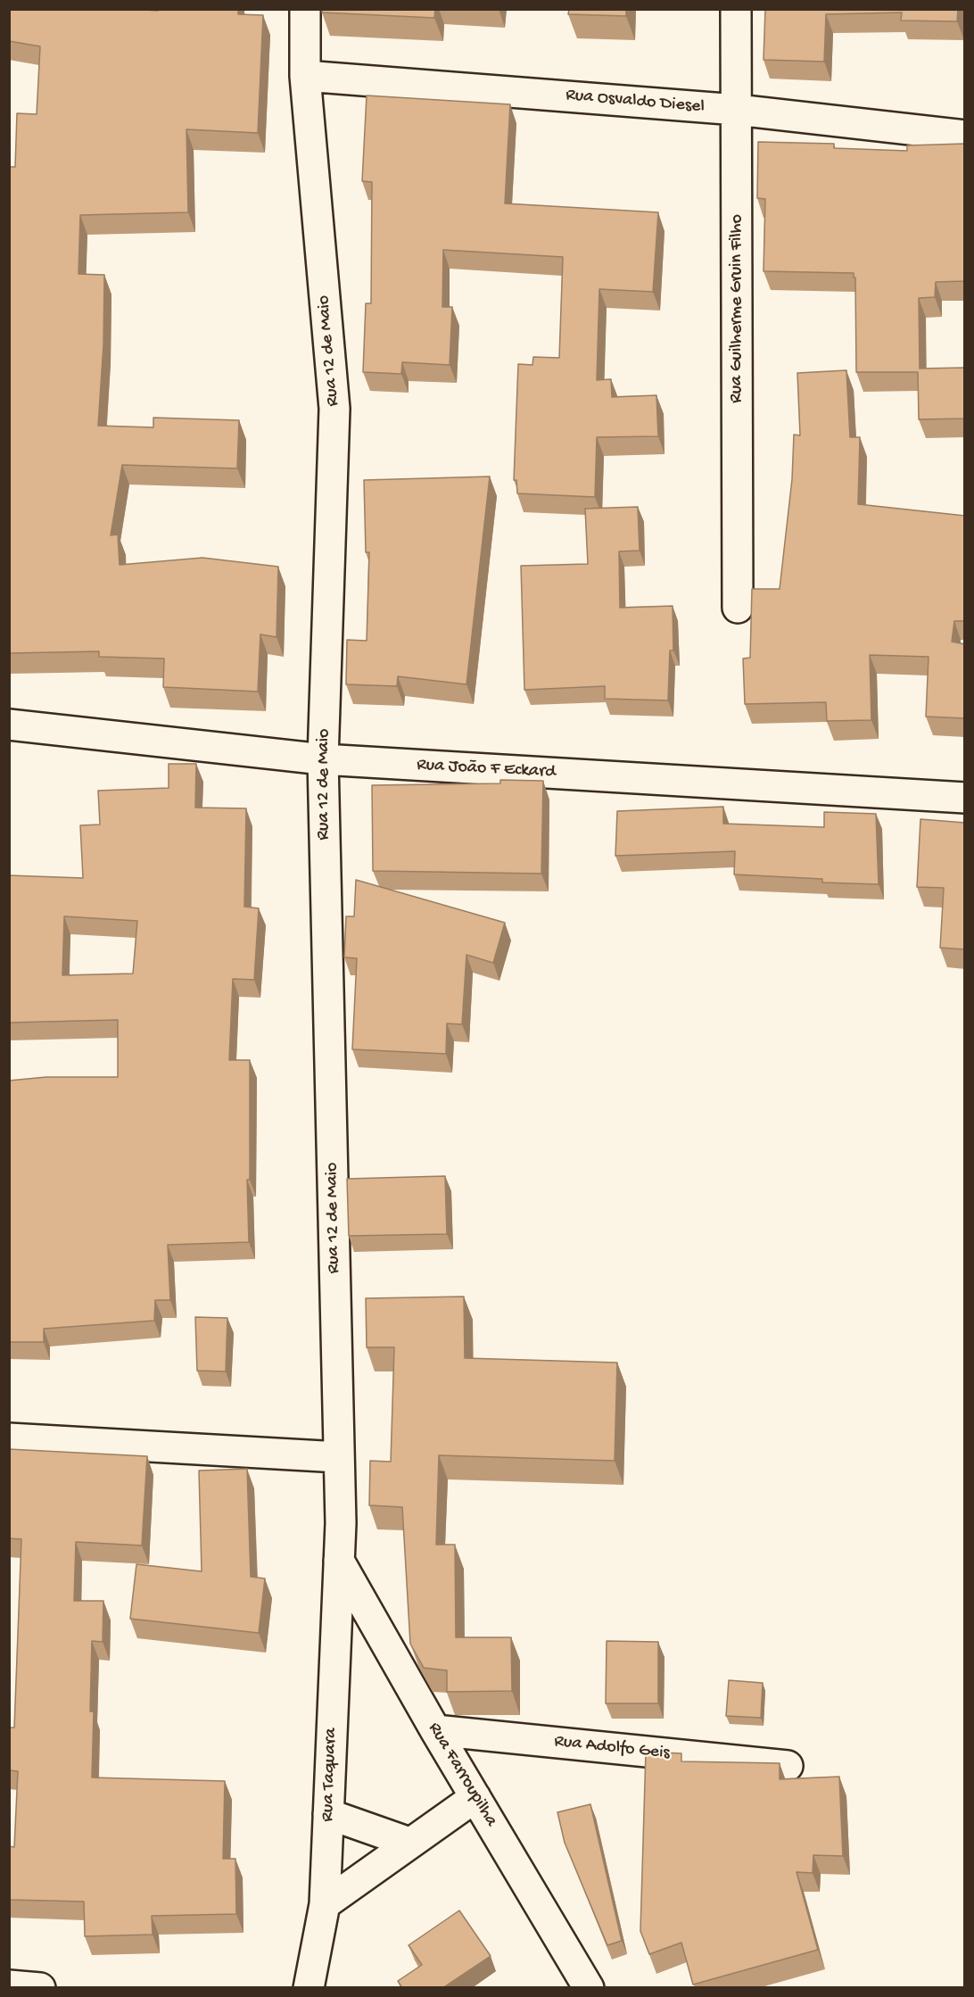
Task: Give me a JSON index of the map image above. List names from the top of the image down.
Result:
{
  "streets": {
    "street": [
      "Rua Osvaldo Diesel",
      "Rua Guilherme Gruin Filho",
      "Rua 12 de Maio",
      "Rua João F Eckard",
      "Rua Adolfo Geis",
      "Rua Taquara",
      "Rua Farroupilha"
    ]
  },
  "crossings": [
    ["Rua Osvaldo Diesel", "Rua Guilherme Gruin Filho"],
    ["Rua Osvaldo Diesel", "Rua 12 de Maio"],
    ["Rua 12 de Maio", "Rua João F Eckard"],
    ["Rua 12 de Maio", "Rua Taquara"],
    ["Rua 12 de Maio", "Rua Farroupilha"],
    ["Rua Adolfo Geis", "Rua Farroupilha"],
    ["Rua Taquara", "Rua Farroupilha"]
  ]
}
